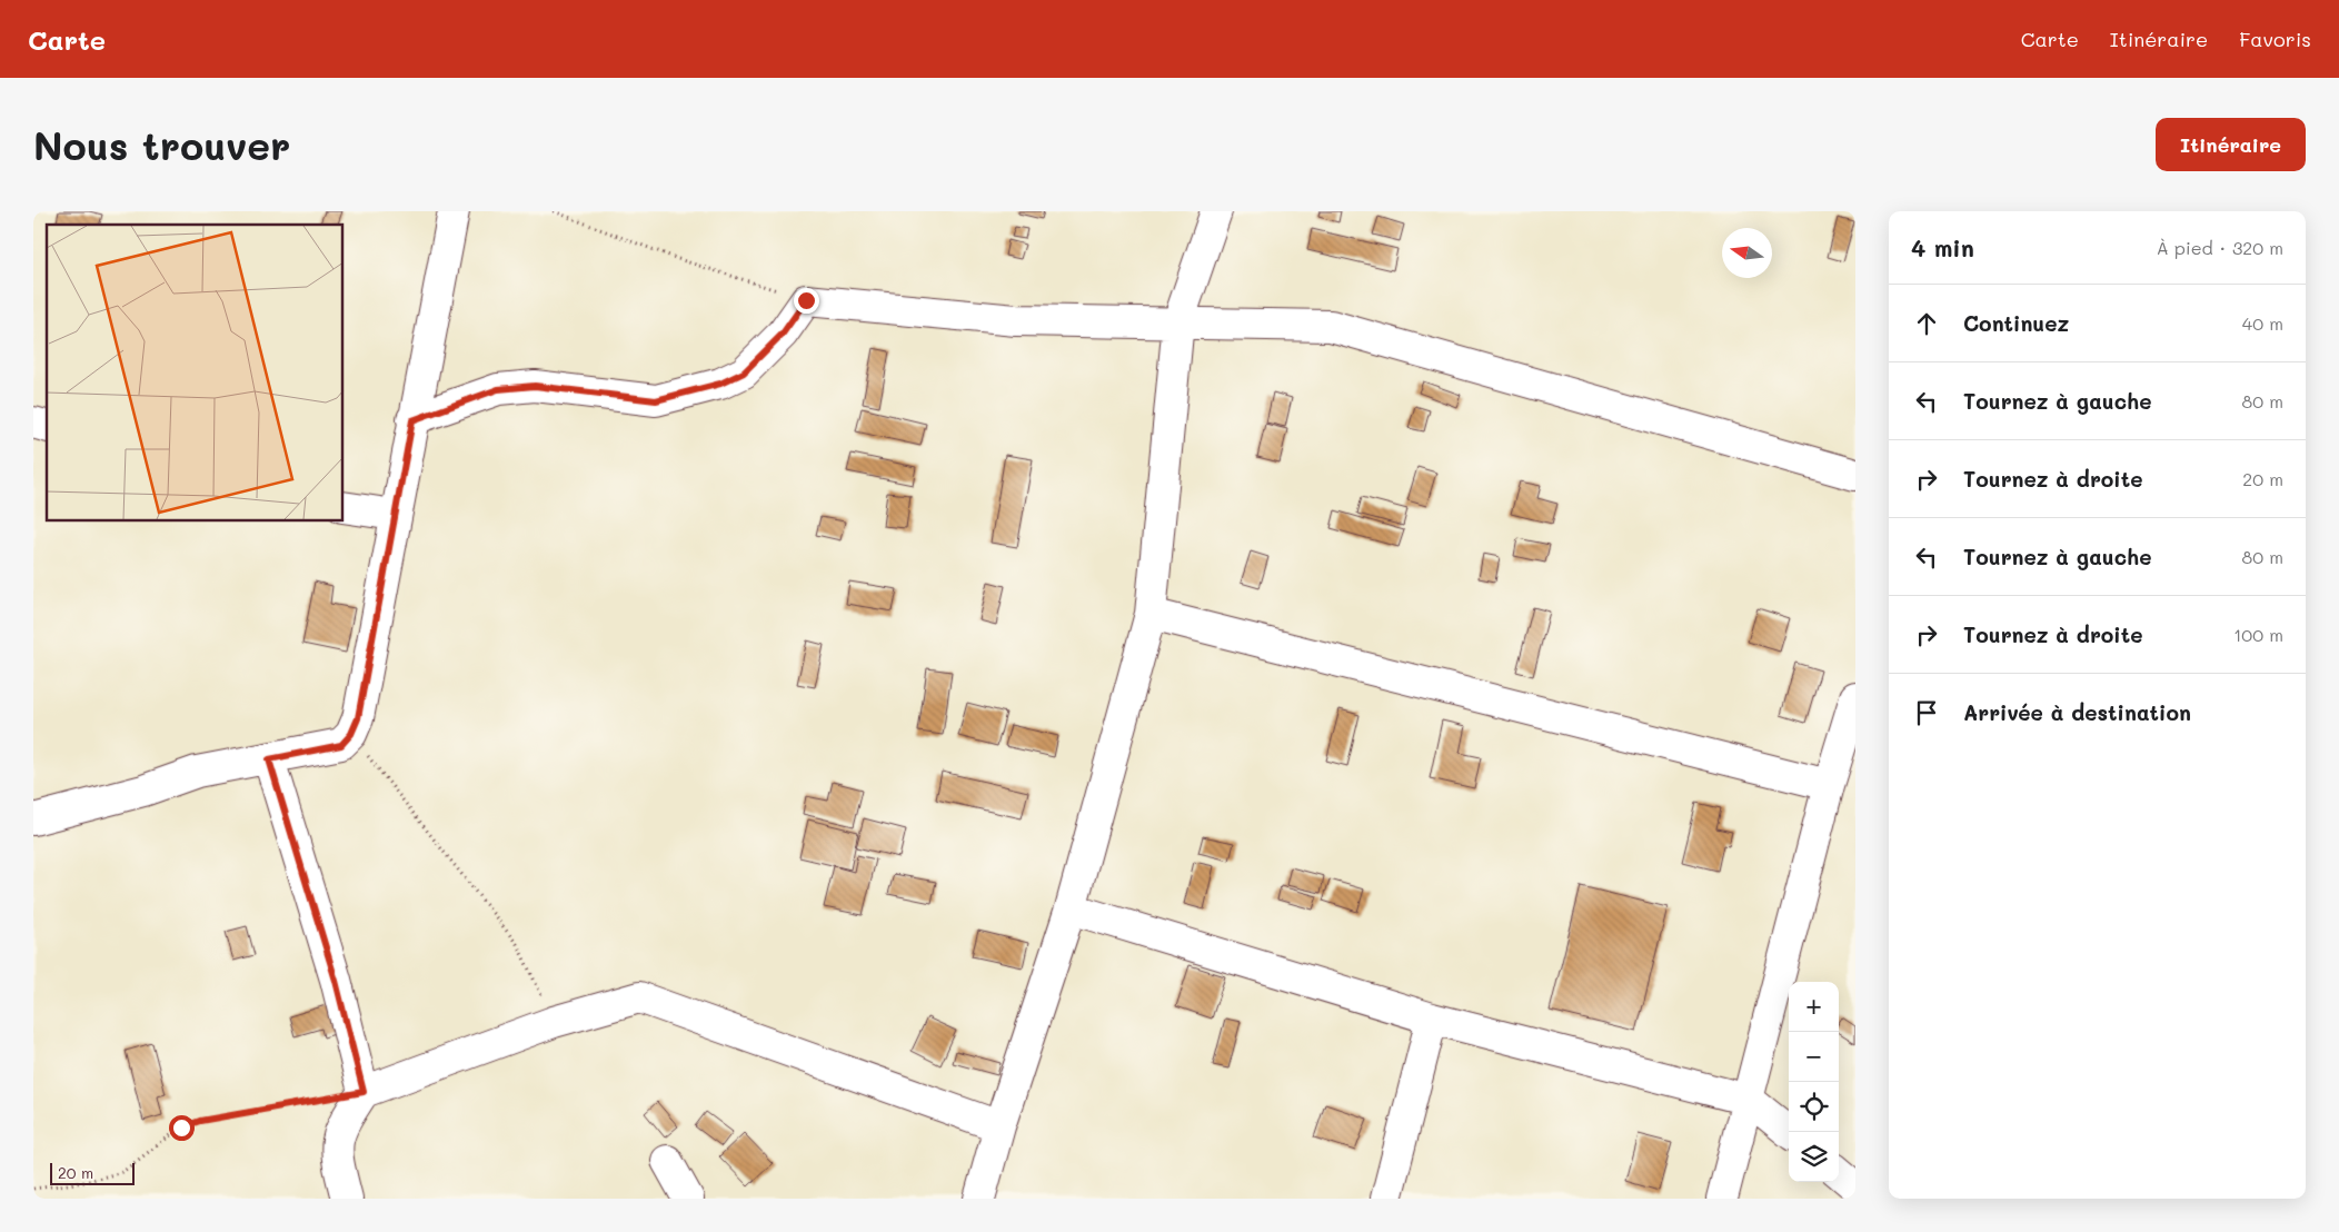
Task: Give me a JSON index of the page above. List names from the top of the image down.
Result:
{
  "scale_bar": "20 m",
  "north": "left",
  "page": {
    "header": "Carte",
    "nav": ["Carte", "Itinéraire", "Favoris"],
    "buttons": "Itinéraire",
    "title": "Nous trouver",
    "heading": ["4 min", "À pied · 320 m"],
    "list": [
      ["Continuez", "40 m"],
      ["Tournez à gauche", "80 m"],
      ["Tournez à droite", "20 m"],
      ["Tournez à gauche", "80 m"],
      ["Tournez à droite", "100 m"],
      "Arrivée à destination"
    ],
    "map_buttons": ["+", "−"],
    "scale": "20 m"
  }
}
